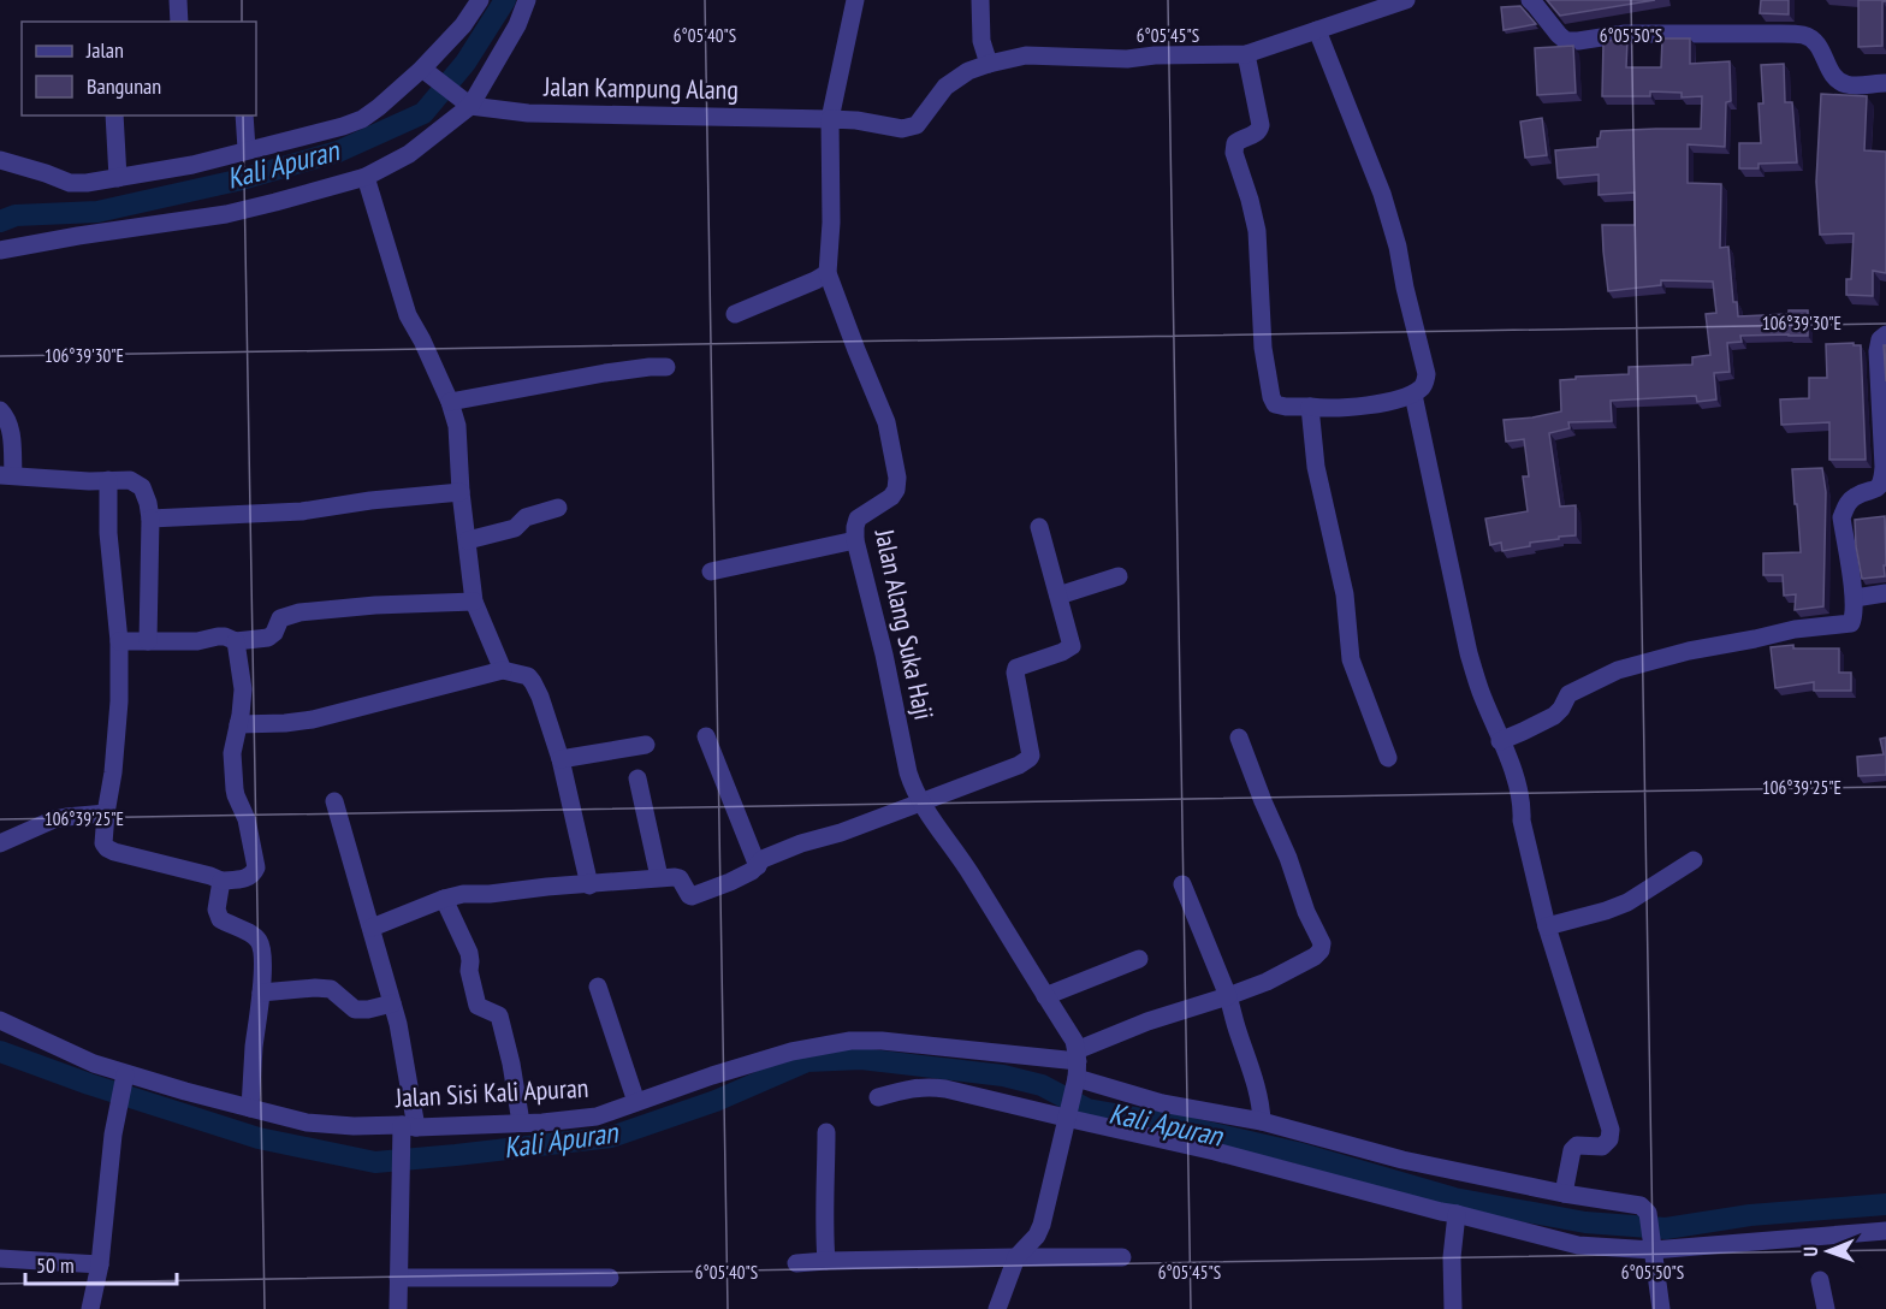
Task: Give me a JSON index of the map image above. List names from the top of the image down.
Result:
{
  "streets": {
    "street": ["Jalan Kampung Alang", "Jalan Alang Suka Haji", "Jalan Sisi Kali Apuran"]
  },
  "crossings": [
    ["Jalan Kampung Alang", "Jalan Alang Suka Haji"],
    ["Jalan Alang Suka Haji", "Jalan Sisi Kali Apuran"]
  ],
  "water": ["Kali Apuran"],
  "legend": ["Jalan", "Bangunan"],
  "scale_bar": "50 m",
  "north": "left",
  "coordinates": [
    "6°05'40\"S",
    "6°05'45\"S",
    "6°05'50\"S",
    "106°39'30\"E",
    "106°39'25\"E"
  ]
}
